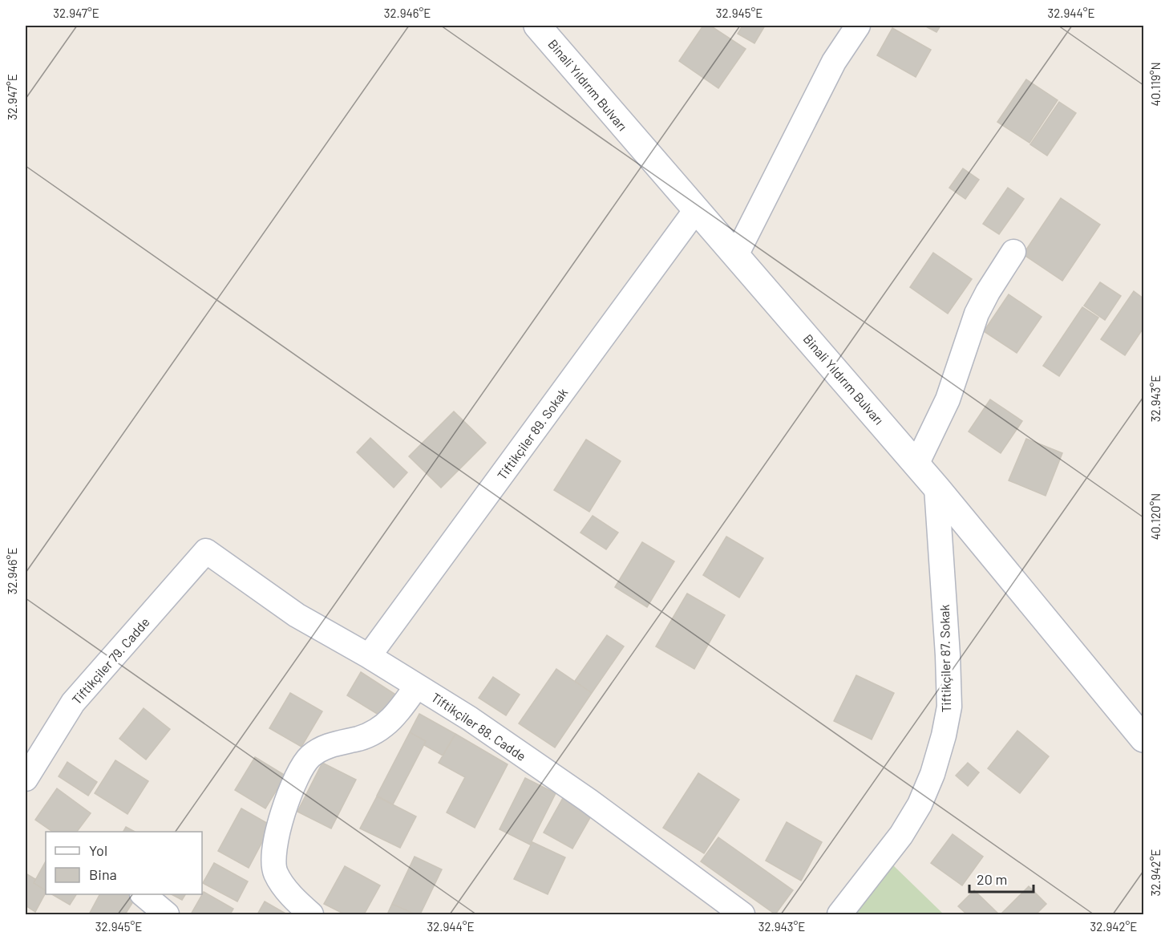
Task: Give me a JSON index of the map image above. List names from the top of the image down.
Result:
{
  "streets": {
    "main road": ["Binali Yıldırım Bulvarı"],
    "street": [
      "Tiftikçiler 89. Sokak",
      "Tiftikçiler 87. Sokak",
      "Tiftikçiler 79. Cadde",
      "Tiftikçiler 88. Cadde"
    ]
  },
  "crossings": [
    ["Binali Yıldırım Bulvarı", "Tiftikçiler 89. Sokak"],
    ["Binali Yıldırım Bulvarı", "Tiftikçiler 87. Sokak"],
    ["Tiftikçiler 89. Sokak", "Tiftikçiler 88. Cadde"],
    ["Tiftikçiler 79. Cadde", "Tiftikçiler 88. Cadde"]
  ],
  "legend": ["Yol", "Bina"],
  "scale_bar": "20 m",
  "coordinates": [
    "32.947°E",
    "32.946°E",
    "32.945°E",
    "32.944°E",
    "40.119°N",
    "32.943°E",
    "40.120°N",
    "32.942°E"
  ]
}
